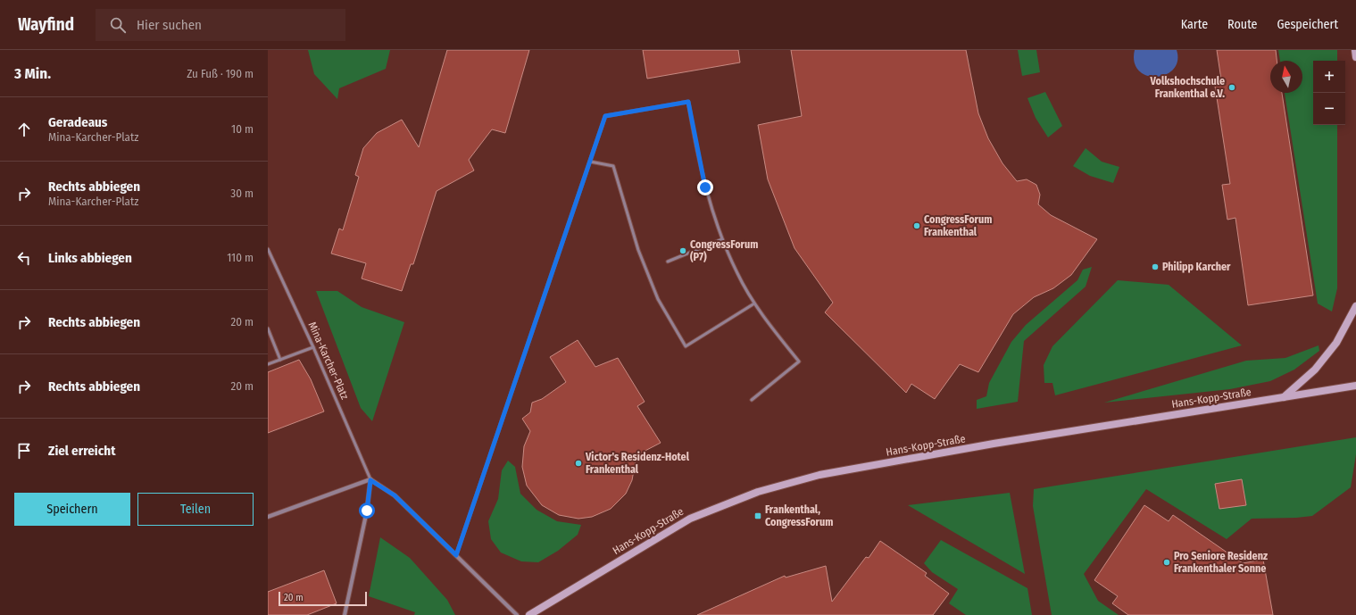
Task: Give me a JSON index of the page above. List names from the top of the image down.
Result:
{
  "streets": {
    "main road": ["Hans-Kopp-Straße"],
    "street": ["Mina-Karcher-Platz"]
  },
  "places": {
    "other": [
      "Volkshochschule Frankenthal e.V.",
      "CongressForum Frankenthal",
      "CongressForum (P7)",
      "Philipp Karcher",
      "Victor's Residenz-Hotel Frankenthal",
      "Pro Seniore Residenz Frankenthaler Sonne"
    ],
    "transit": ["Frankenthal, CongressForum"]
  },
  "scale_bar": "20 m",
  "north": "top",
  "page": {
    "header": "Wayfind",
    "search": "Hier suchen",
    "nav": ["Karte", "Route", "Gespeichert"],
    "heading": ["3 Min.", "Zu Fuß · 190 m"],
    "map_buttons": ["+", "−"],
    "list": [
      ["Geradeaus", "Mina-Karcher-Platz", "10 m"],
      ["Rechts abbiegen", "Mina-Karcher-Platz", "30 m"],
      ["Links abbiegen", "110 m"],
      ["Rechts abbiegen", "20 m"],
      ["Rechts abbiegen", "20 m"],
      "Ziel erreicht"
    ],
    "buttons": ["Speichern", "Teilen"],
    "scale": "20 m"
  }
}
